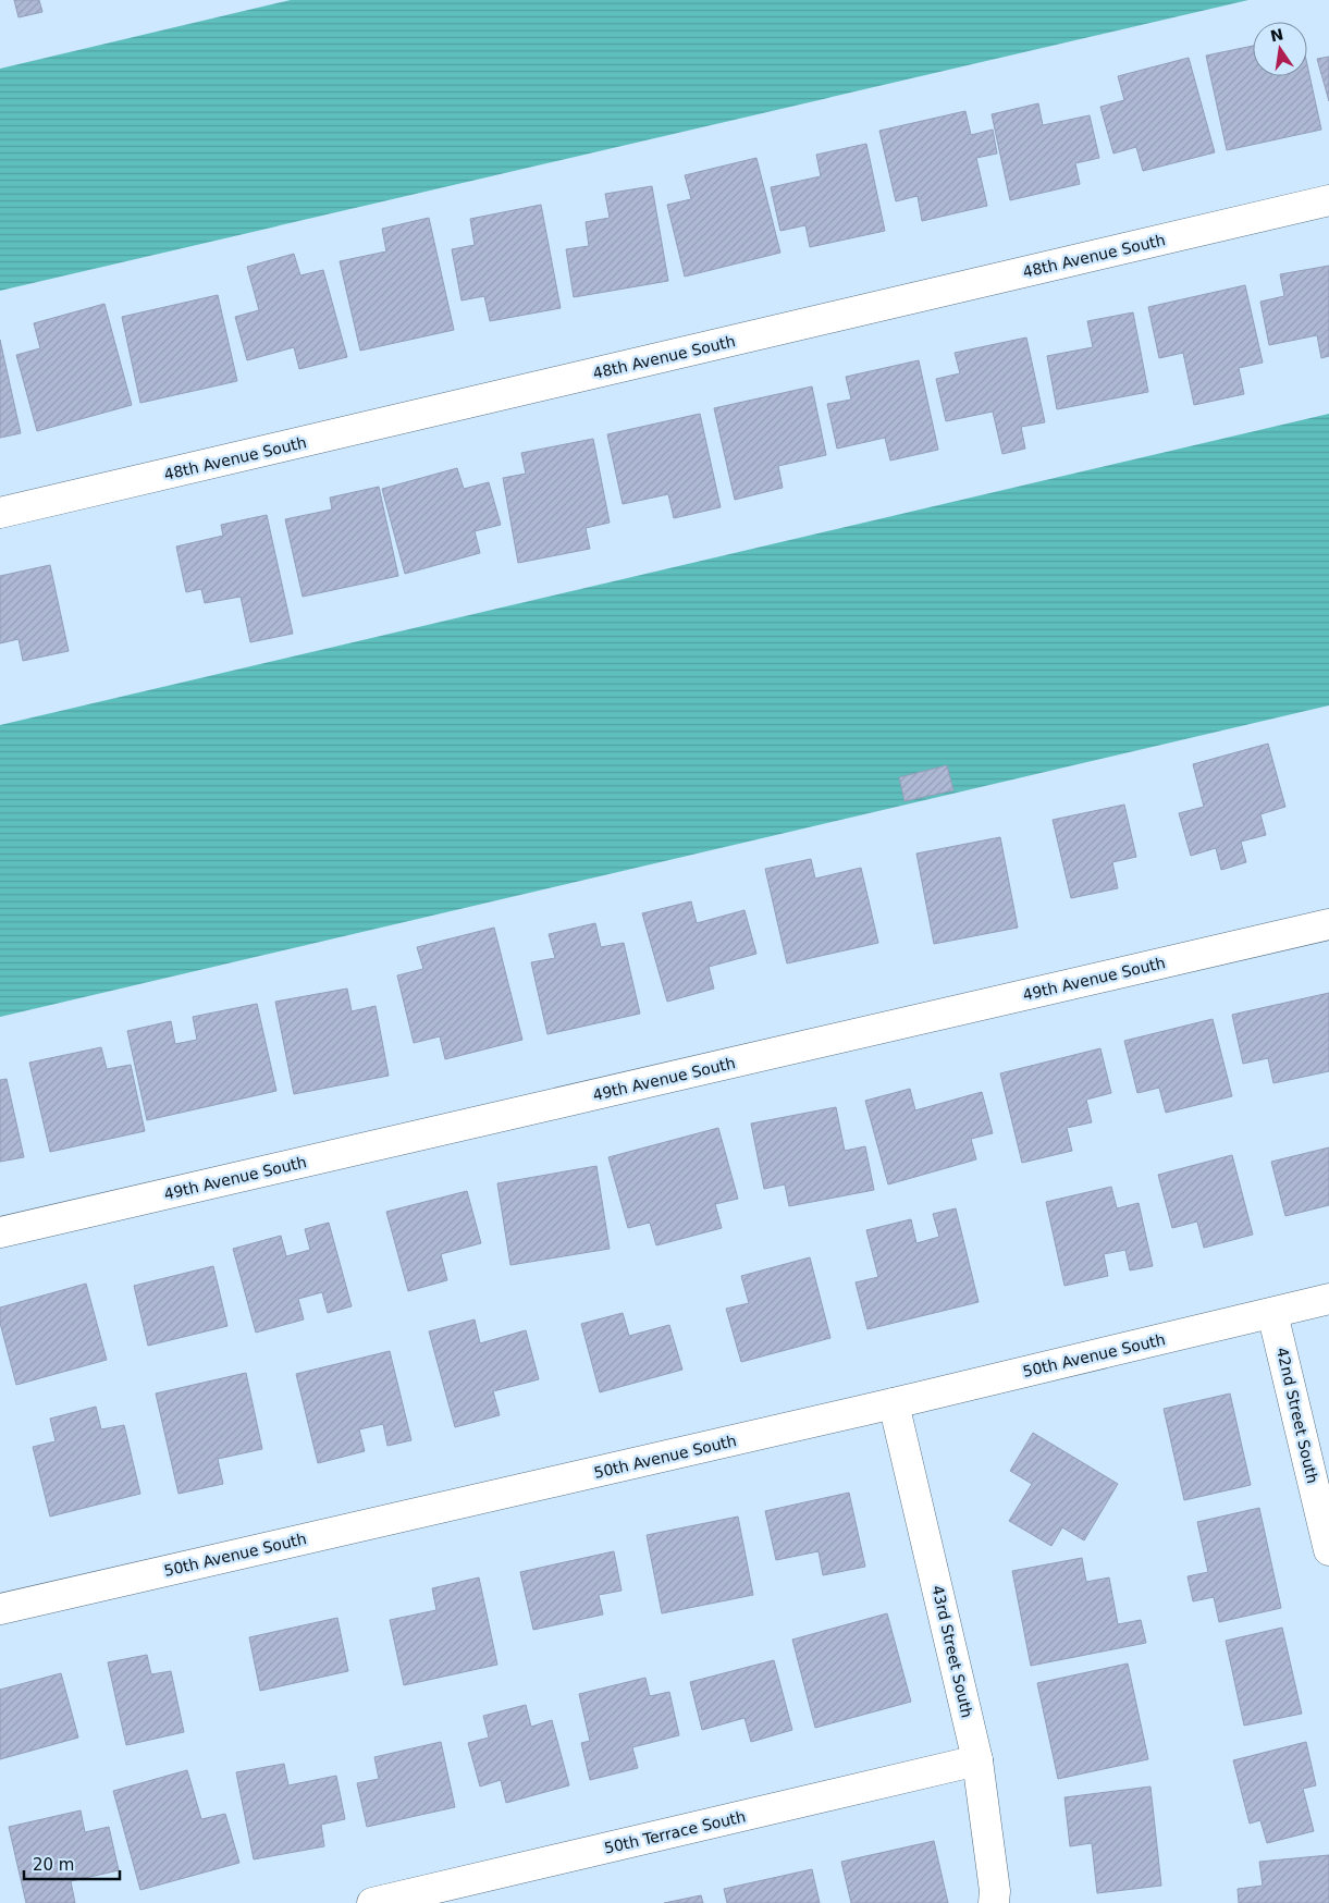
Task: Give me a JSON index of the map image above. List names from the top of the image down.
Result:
{
  "streets": {
    "street": [
      "48th Avenue South",
      "49th Avenue South",
      "50th Avenue South",
      "42nd Street South",
      "43rd Street South",
      "50th Terrace South"
    ]
  },
  "crossings": [
    ["50th Avenue South", "42nd Street South"],
    ["50th Avenue South", "43rd Street South"],
    ["43rd Street South", "50th Terrace South"]
  ],
  "scale_bar": "20 m",
  "north": "top"
}
